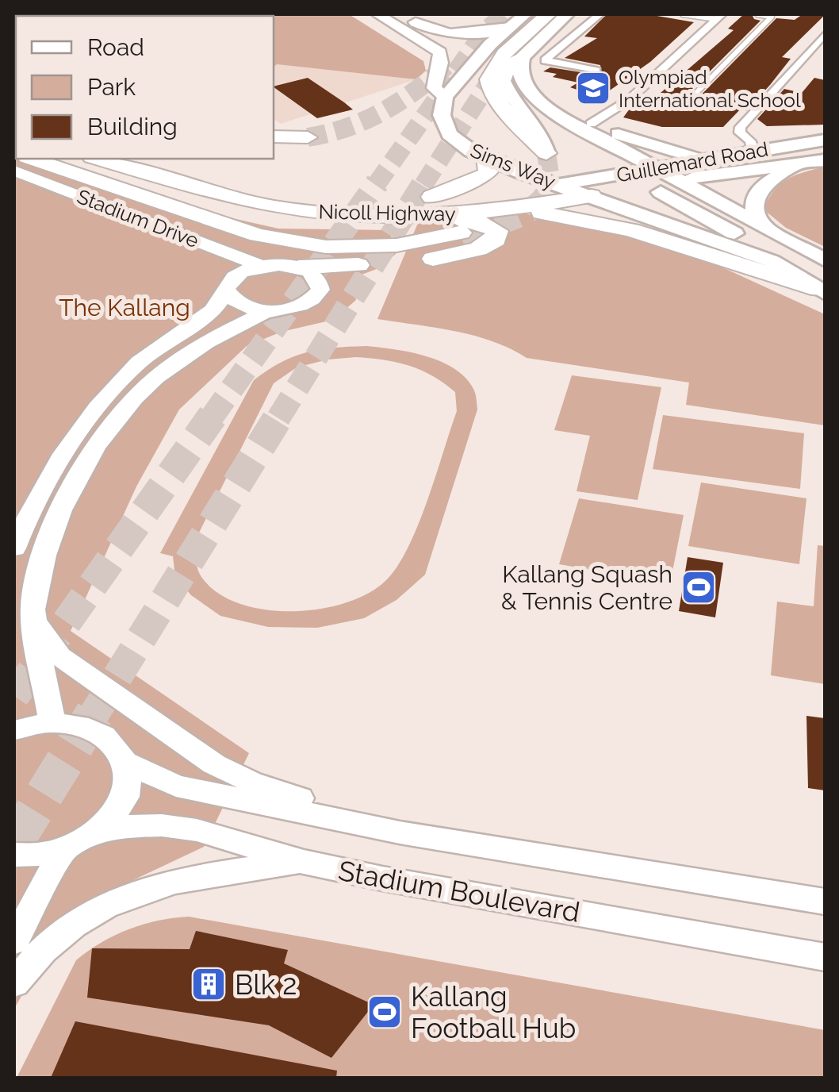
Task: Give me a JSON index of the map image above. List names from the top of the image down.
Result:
{
  "streets": {
    "highway": ["Nicoll Highway"],
    "main road": ["Guillemard Road", "Sims Way"],
    "street": ["Stadium Drive", "Stadium Boulevard"]
  },
  "crossings": [
    ["Guillemard Road", "Sims Way"],
    ["Guillemard Road", "Nicoll Highway"],
    ["Sims Way", "Nicoll Highway"]
  ],
  "parks": ["The Kallang"],
  "places": {
    "school or university": ["Olympiad International School"],
    "sports": ["Kallang Squash & Tennis Centre", "Kallang Football Hub"],
    "building": ["Blk 2"]
  },
  "legend": ["Road", "Park", "Building"]
}
